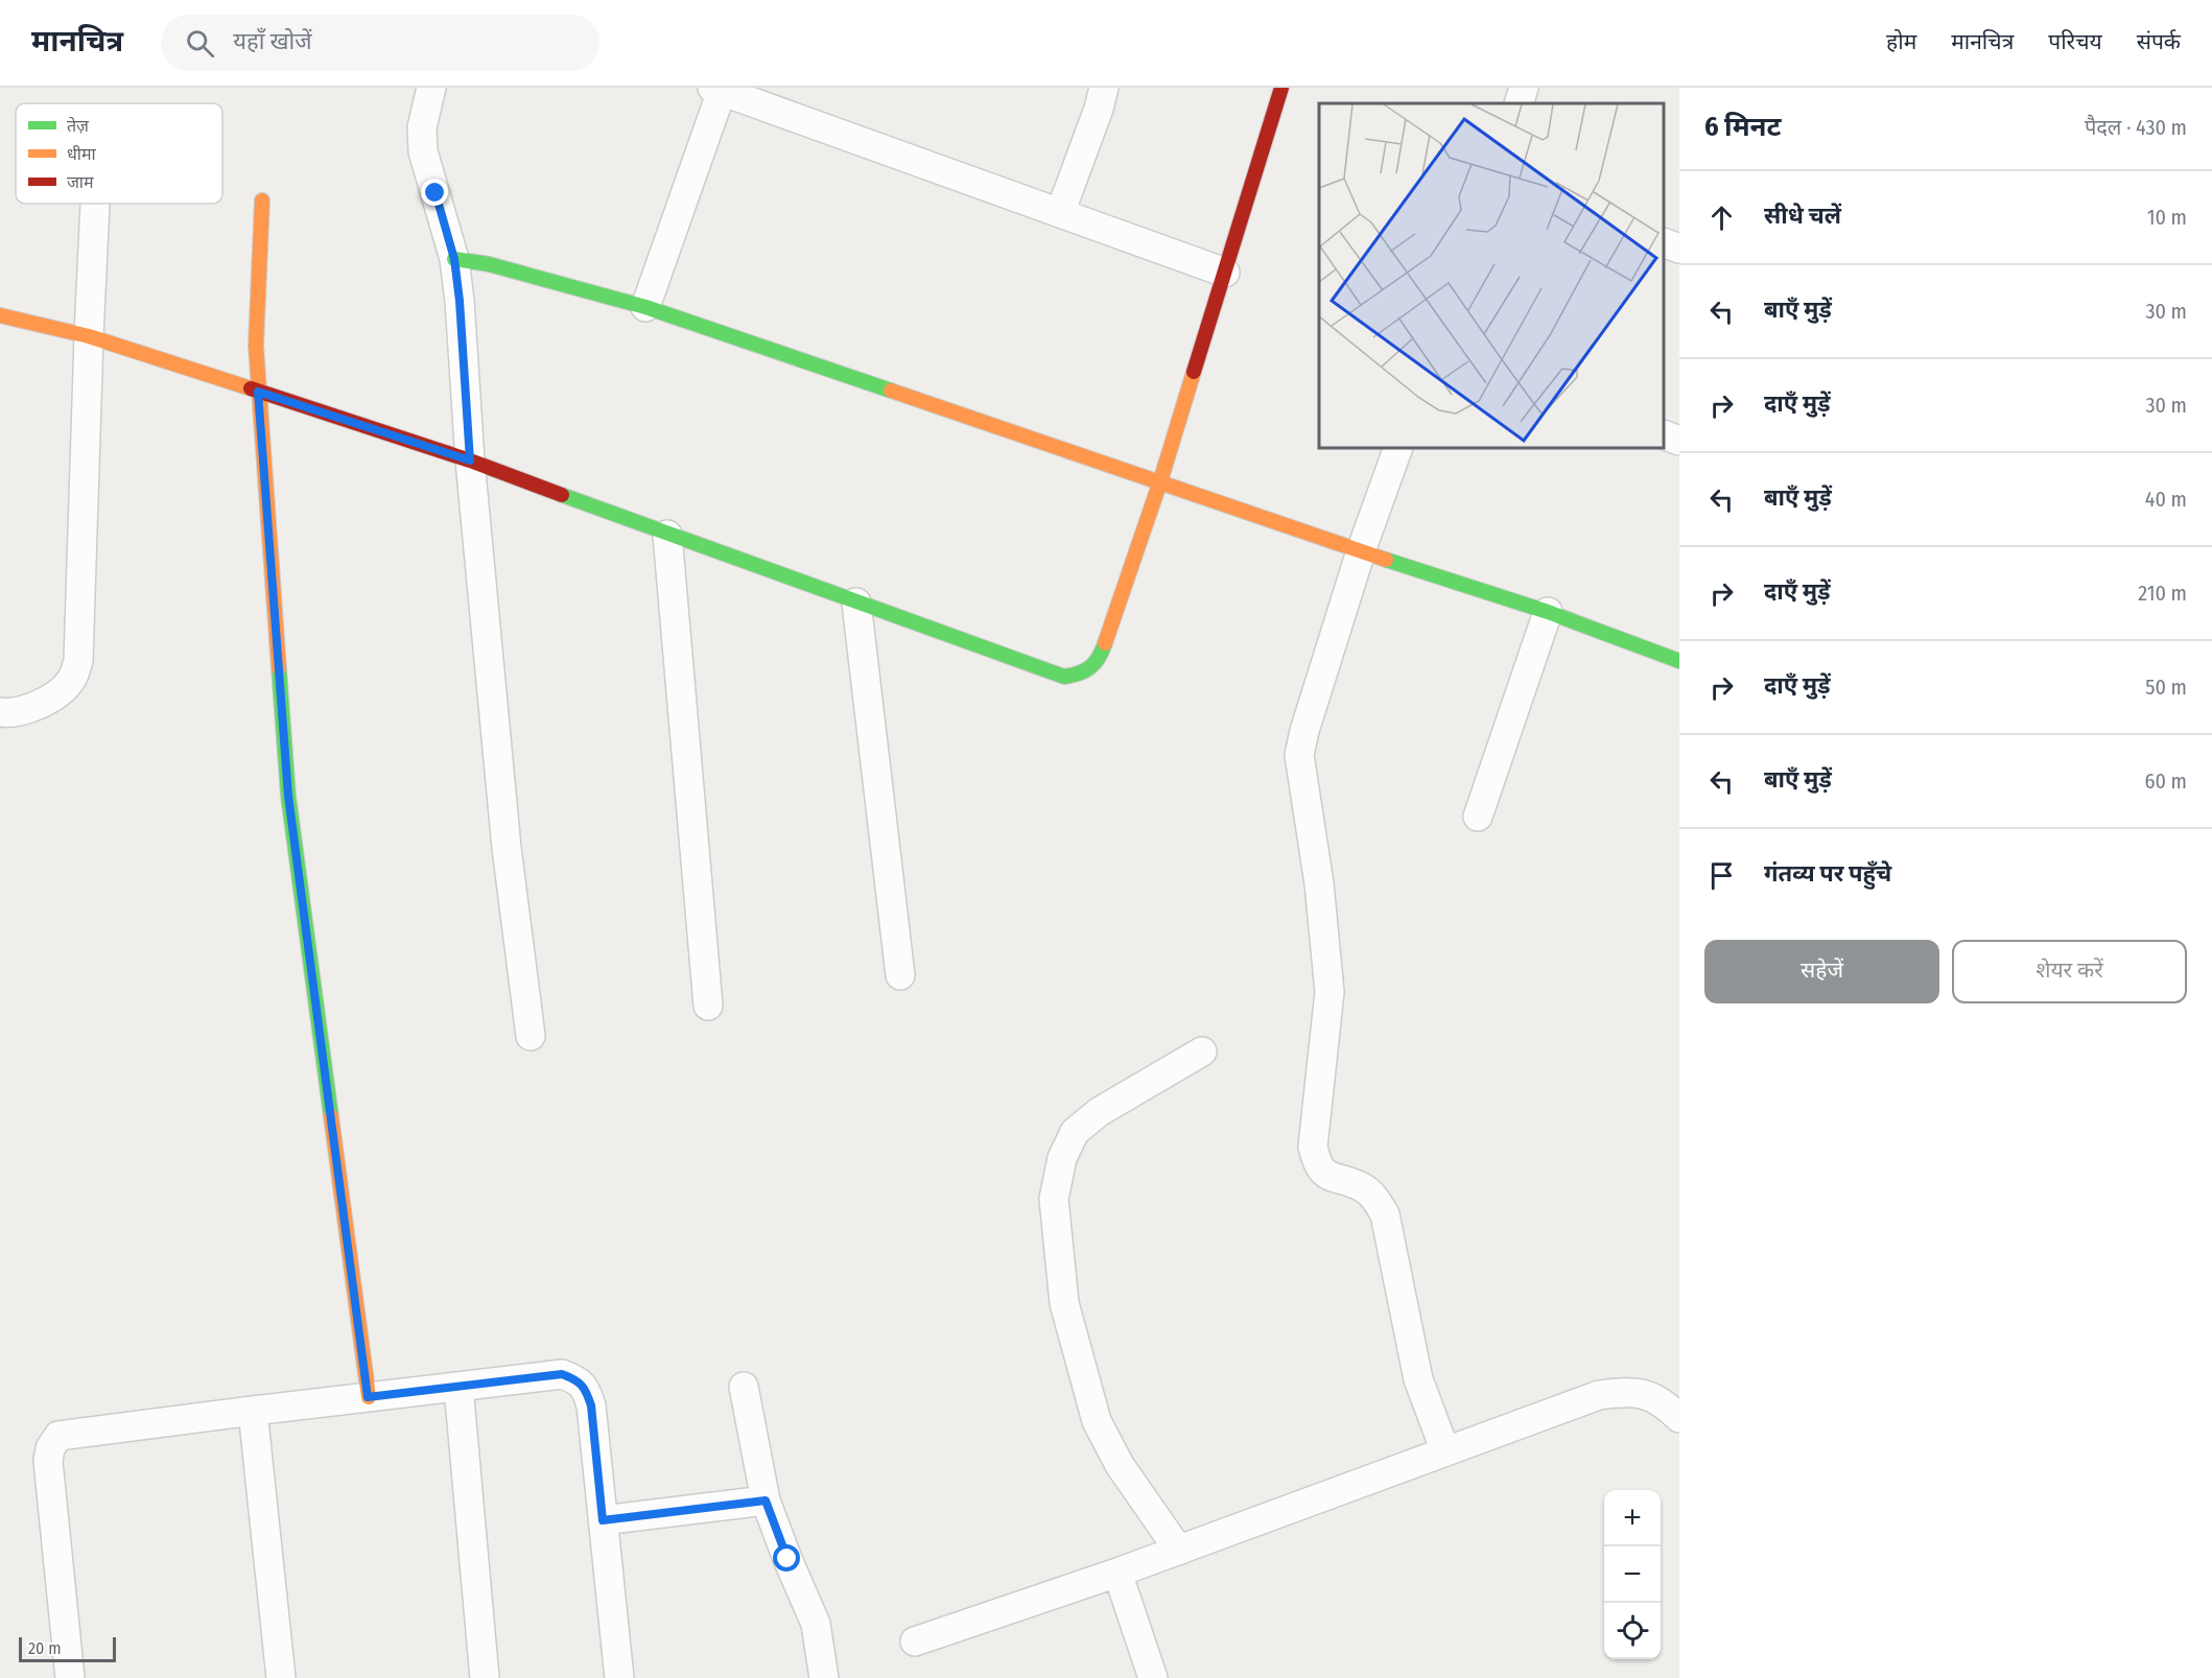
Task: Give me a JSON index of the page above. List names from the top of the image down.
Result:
{
  "legend": ["तेज़", "धीमा", "जाम"],
  "scale_bar": "20 m",
  "page": {
    "header": "मानचित्र",
    "search": "यहाँ खोजें",
    "nav": [
      "होम",
      "मानचित्र",
      "परिचय",
      "संपर्क"
    ],
    "heading": ["6 मिनट", "पैदल · 430 m"],
    "list": [
      ["सीधे चलें", "10 m"],
      ["बाएँ मुड़ें", "30 m"],
      ["दाएँ मुड़ें", "30 m"],
      ["बाएँ मुड़ें", "40 m"],
      ["दाएँ मुड़ें", "210 m"],
      ["दाएँ मुड़ें", "50 m"],
      ["बाएँ मुड़ें", "60 m"],
      "गंतव्य पर पहुँचे"
    ],
    "buttons": ["सहेजें", "शेयर करें"],
    "map_buttons": ["+", "−"],
    "scale": "20 m"
  }
}
